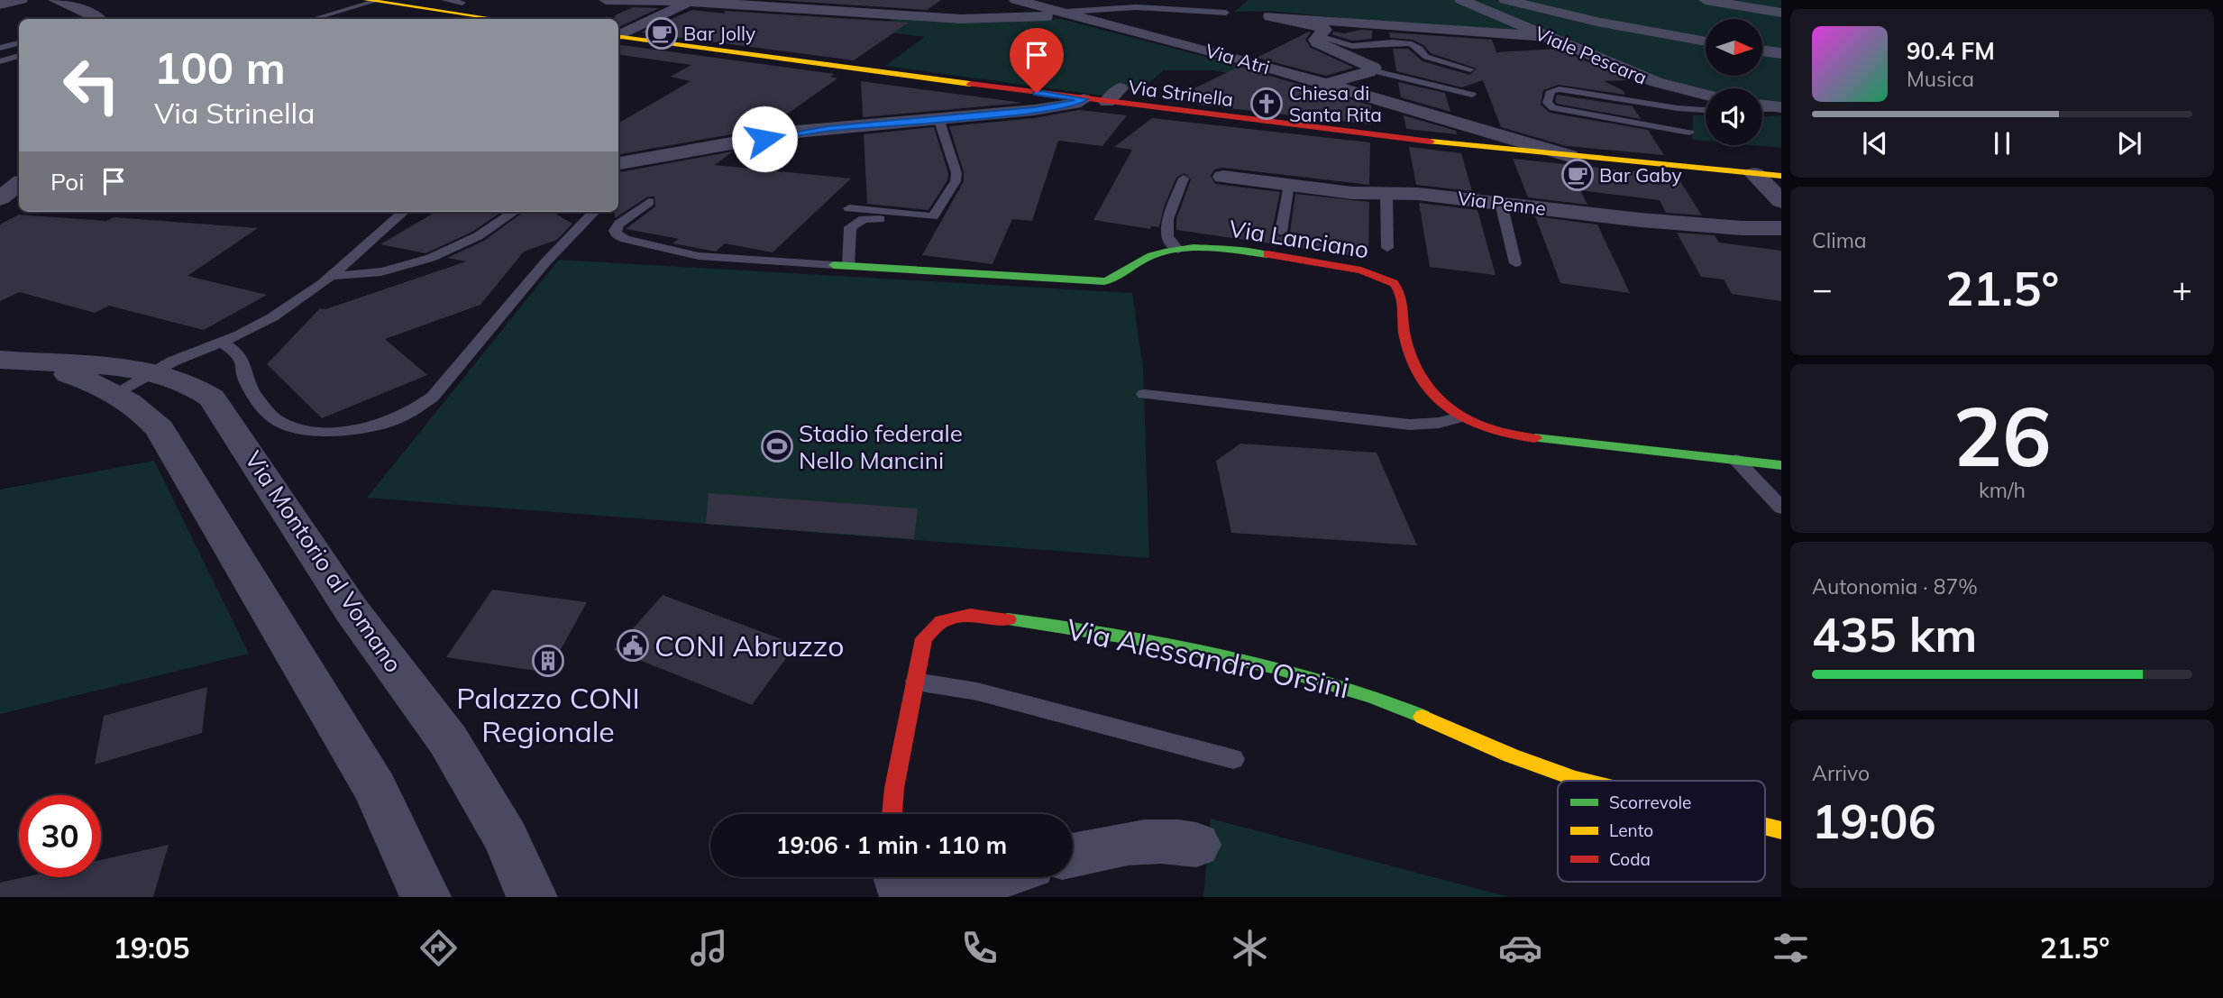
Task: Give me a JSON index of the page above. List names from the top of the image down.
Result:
{
  "streets": {
    "main road": ["Via Strinella", "Via Lanciano", "Via Alessandro Orsini"],
    "street": [
      "Viale Pescara",
      "Via Atri",
      "Via Penne",
      "Via Montorio al Vomano"
    ]
  },
  "crossings": [
    ["Via Atri", "Via Strinella"]
  ],
  "places": {
    "cafe": ["Bar Jolly", "Bar Gaby"],
    "church": ["Chiesa di Santa Rita"],
    "sports": ["Stadio federale Nello Mancini"],
    "public building": ["CONI Abruzzo"],
    "building": ["Palazzo CONI Regionale"]
  },
  "legend": ["Scorrevole", "Lento", "Coda"],
  "north": "right",
  "page": {
    "turn": ["100 m", "Via Strinella"],
    "song": ["90.4 FM", "Musica"],
    "then": "Poi",
    "tile": [
      "Clima",
      ["26", "km/h"],
      ["Autonomia · 87%", "435 km"],
      ["Arrivo", "19:06"]
    ],
    "heat": ["−", "21.5°", "+"],
    "limit": "30",
    "trip": "19:06 · 1 min · 110 m",
    "tabs": ["19:05", "21.5°"]
  }
}
